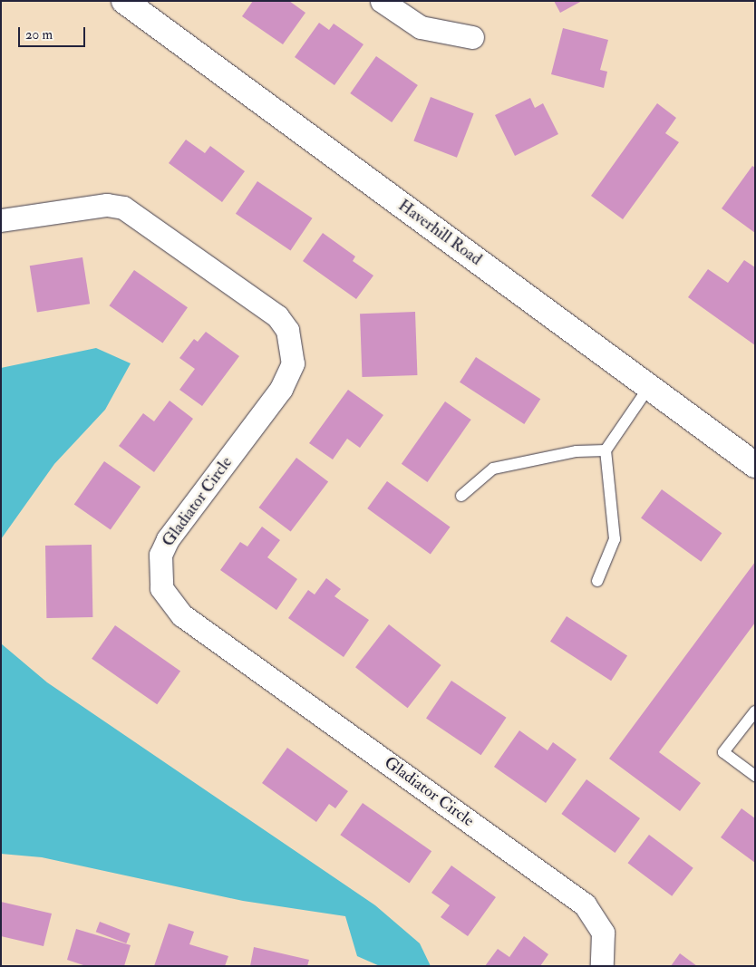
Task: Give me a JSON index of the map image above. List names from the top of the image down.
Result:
{
  "streets": {
    "street": ["Haverhill Road", "Gladiator Circle"]
  },
  "scale_bar": "20 m"
}
